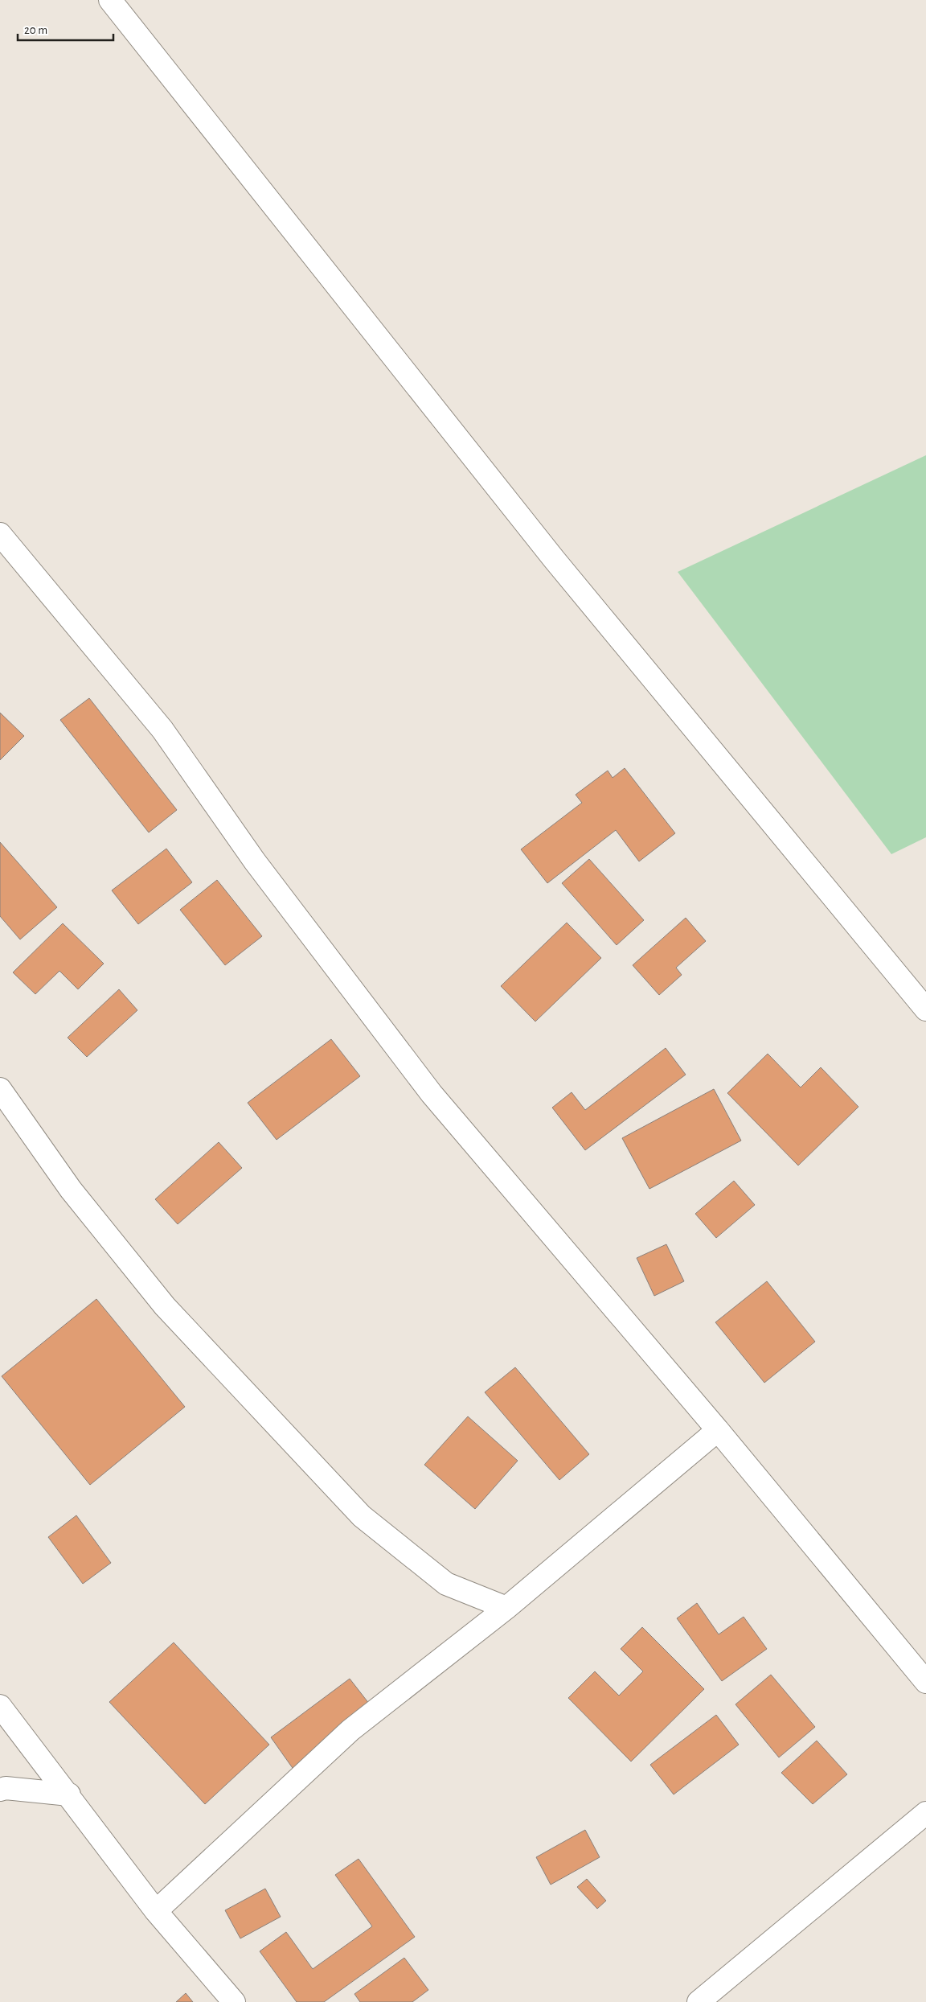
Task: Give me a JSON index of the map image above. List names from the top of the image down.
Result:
{
  "scale_bar": "20 m"
}
